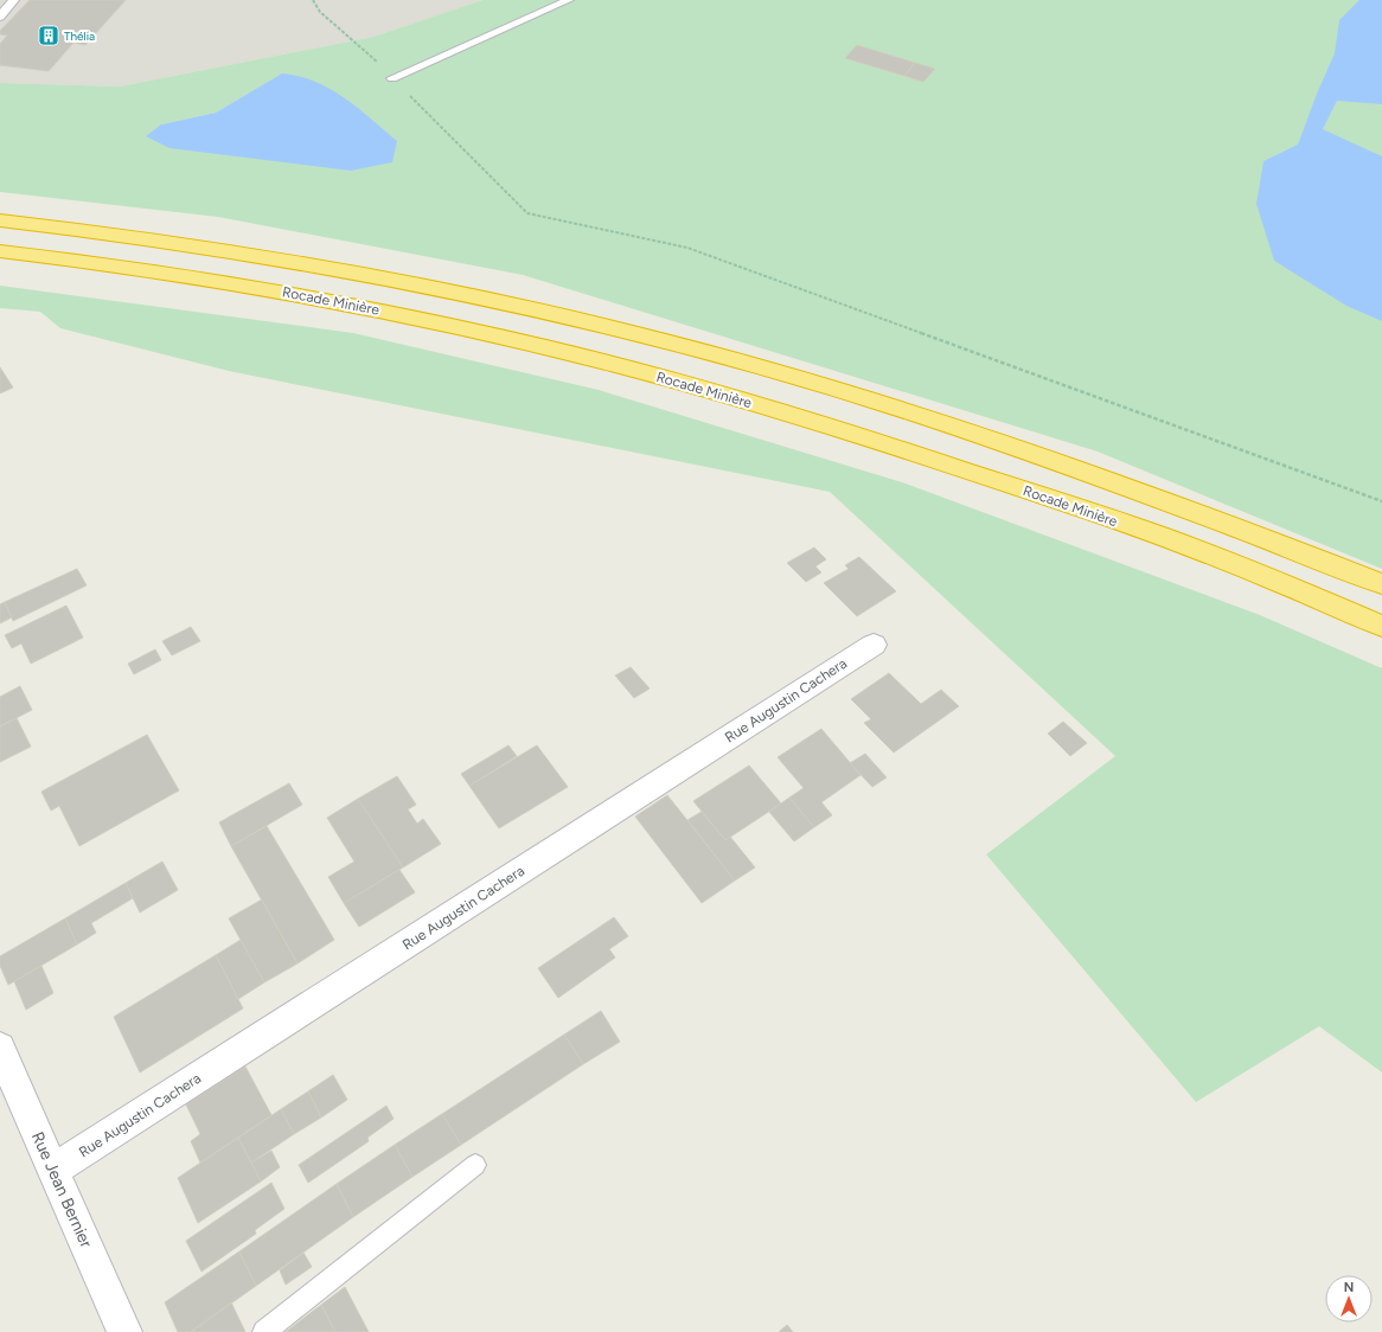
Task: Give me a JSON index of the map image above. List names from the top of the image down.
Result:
{
  "streets": {
    "highway": ["Rocade Minière"],
    "street": ["Rue Augustin Cachera", "Rue Jean Bernier"]
  },
  "crossings": [
    ["Rue Augustin Cachera", "Rue Jean Bernier"]
  ],
  "places": {
    "building": ["Thélia"]
  },
  "north": "top"
}
